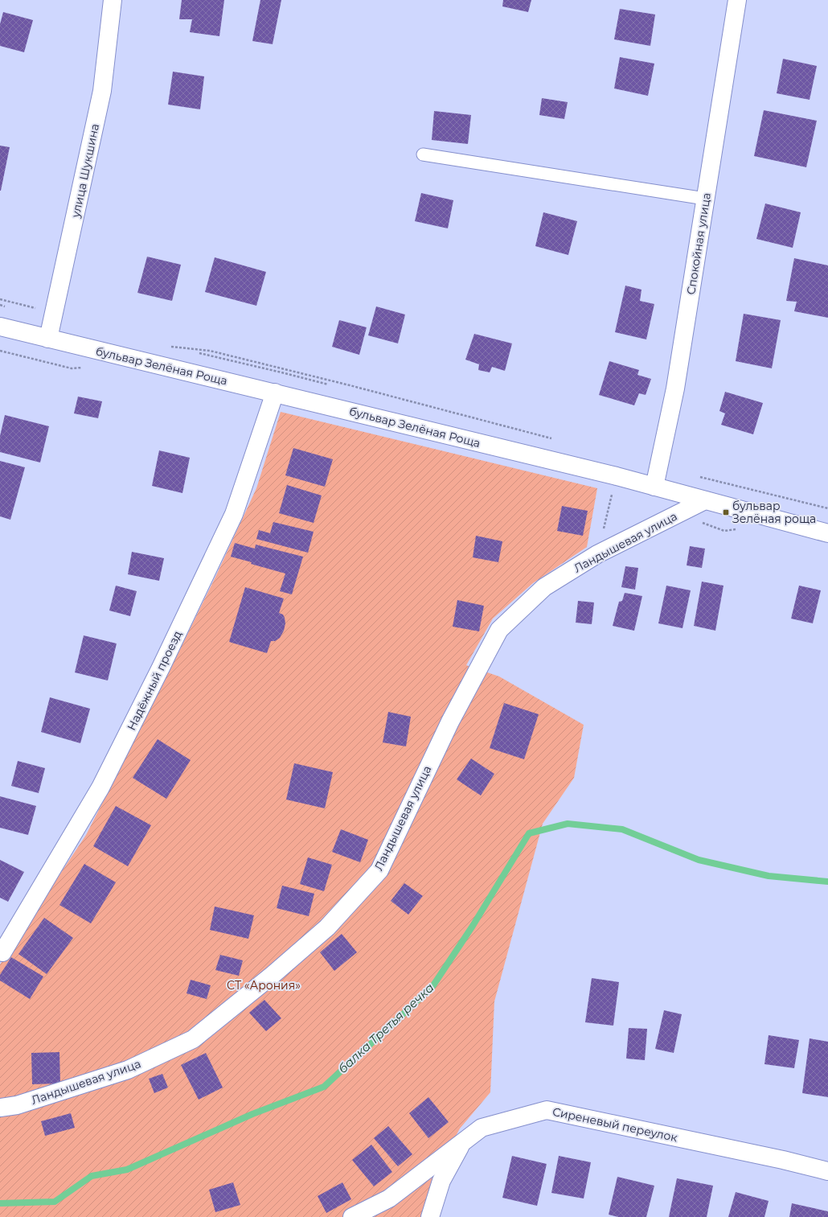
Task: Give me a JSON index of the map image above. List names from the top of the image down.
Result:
{
  "streets": {
    "street": [
      "улица Шукшина",
      "Спокойная улица",
      "бульвар Зелёная Роща",
      "Ландышевая улица",
      "Надёжный проезд",
      "Сиреневый переулок"
    ]
  },
  "crossings": [
    ["улица Шукшина", "бульвар Зелёная Роща"],
    ["Спокойная улица", "бульвар Зелёная Роща"],
    ["бульвар Зелёная Роща", "Ландышевая улица"],
    ["бульвар Зелёная Роща", "Надёжный проезд"]
  ],
  "water": ["балка Третья речка"],
  "parks": ["СТ «Арония»"],
  "places": {
    "transit": ["бульвар Зелёная роща"]
  }
}
